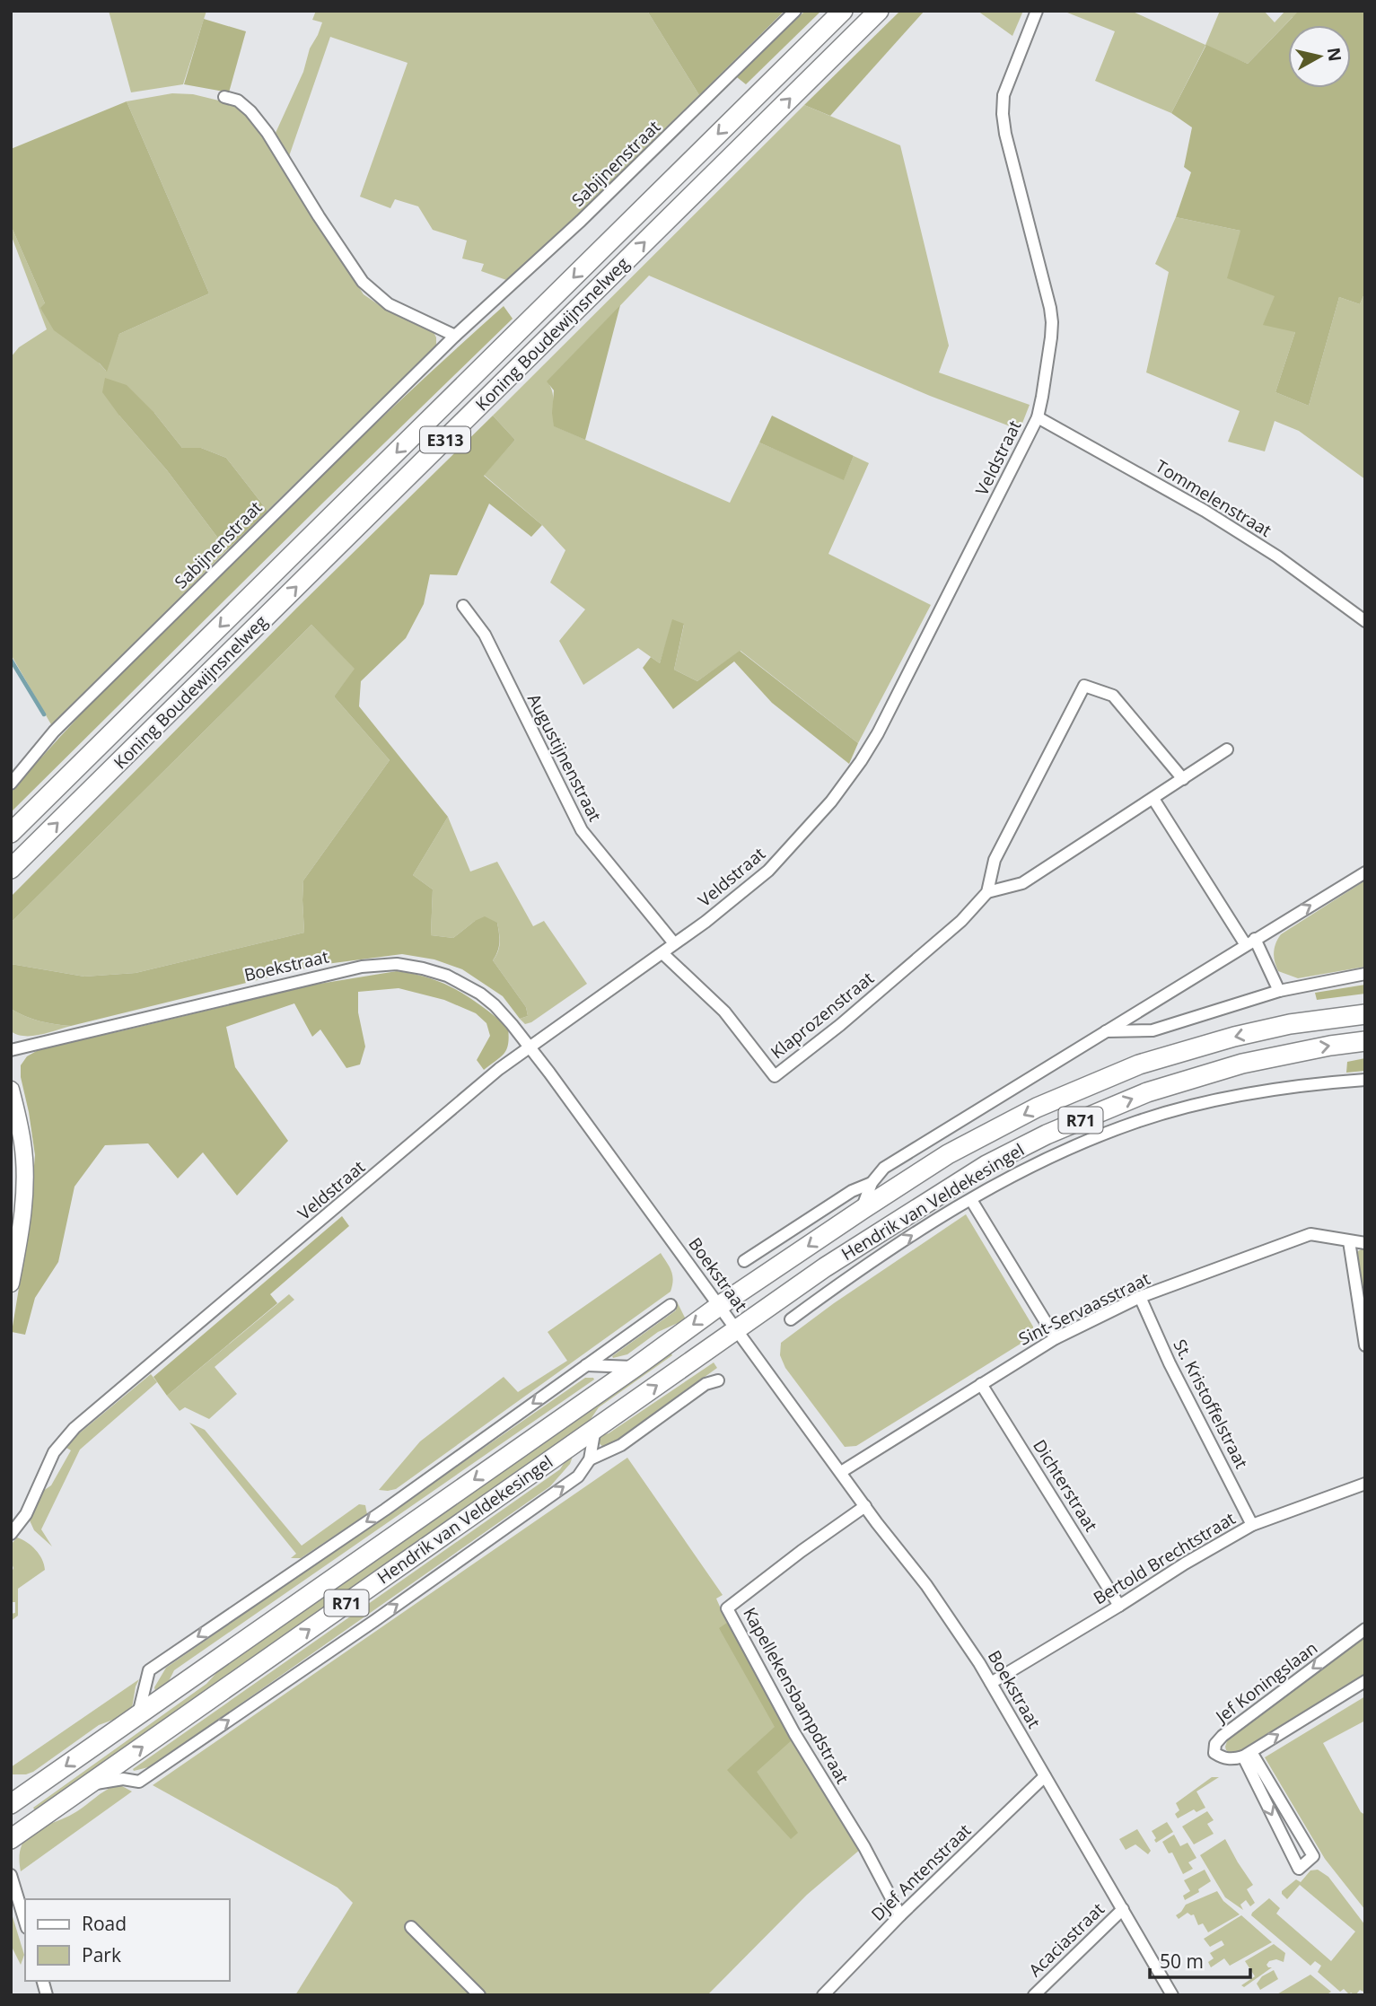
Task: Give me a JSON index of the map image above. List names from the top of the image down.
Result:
{
  "streets": {
    "highway": [
      "Koning Boudewijnsnelweg",
      "E313",
      "R71",
      "Hendrik van Veldekesingel"
    ],
    "street": [
      "Sabijnenstraat",
      "Veldstraat",
      "Tommelenstraat",
      "Augustijnenstraat",
      "Boekstraat",
      "Klaprozenstraat",
      "Sint-Servaasstraat",
      "St. Kristoffelstraat",
      "Dichterstraat",
      "Bertold Brechtstraat",
      "Jef Koningslaan",
      "Kapellekensbampdstraat",
      "Djef Antenstraat",
      "Acaciastraat"
    ]
  },
  "crossings": [
    ["Veldstraat", "Tommelenstraat"],
    ["Veldstraat", "Augustijnenstraat"],
    ["Veldstraat", "Boekstraat"],
    ["Veldstraat", "Klaprozenstraat"],
    ["Boekstraat", "Hendrik van Veldekesingel"],
    ["Boekstraat", "Sint-Servaasstraat"],
    ["Boekstraat", "Bertold Brechtstraat"],
    ["Boekstraat", "Kapellekensbampdstraat"],
    ["Boekstraat", "Djef Antenstraat"],
    ["Boekstraat", "Acaciastraat"],
    ["Sint-Servaasstraat", "St. Kristoffelstraat"],
    ["Sint-Servaasstraat", "Dichterstraat"],
    ["St. Kristoffelstraat", "Bertold Brechtstraat"],
    ["Dichterstraat", "Bertold Brechtstraat"],
    ["Kapellekensbampdstraat", "Djef Antenstraat"]
  ],
  "legend": ["Road", "Park"],
  "scale_bar": "50 m",
  "north": "right"
}
